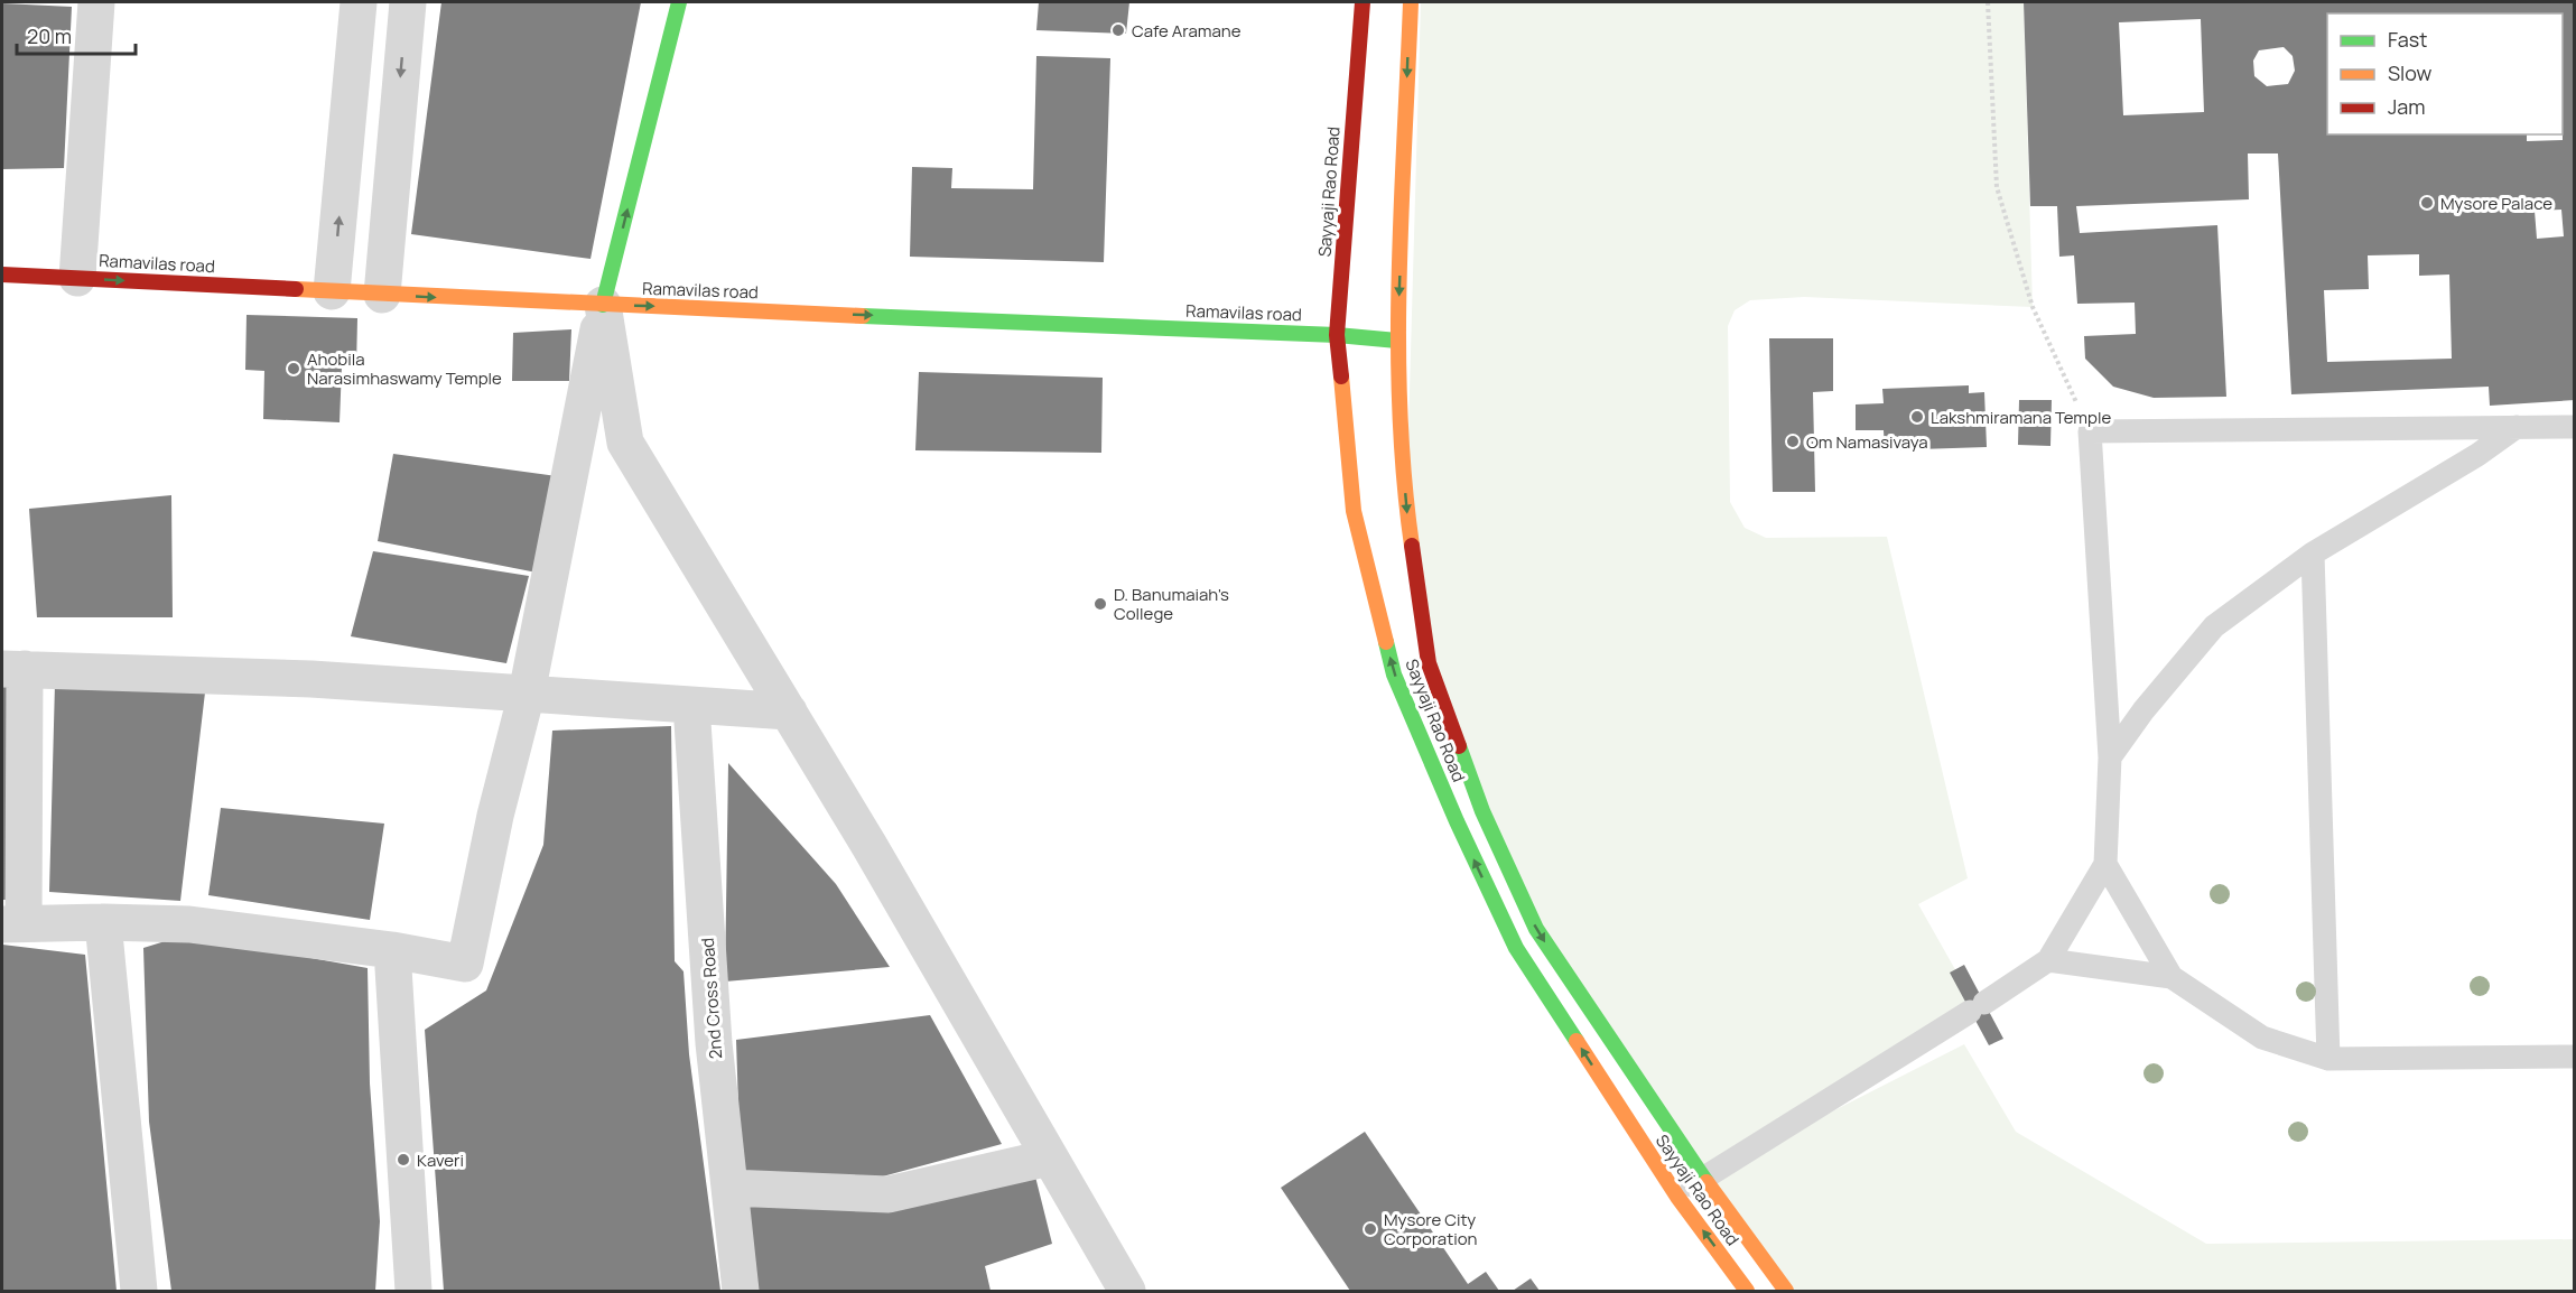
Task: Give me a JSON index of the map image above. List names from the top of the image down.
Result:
{
  "streets": {
    "main road": ["Sayyaji Rao Road", "Ramavilas road"],
    "street": ["2nd Cross Road"]
  },
  "crossings": [
    ["Sayyaji Rao Road", "Ramavilas road"]
  ],
  "one_way": ["Ramavilas road"],
  "places": [
    "Cafe Aramane",
    "Mysore Palace",
    "Ahobila Narasimhaswamy Temple",
    "Lakshmiramana Temple",
    "Om Namasivaya",
    "D. Banumaiah's College",
    "Kaveri",
    "Mysore City Corporation"
  ],
  "legend": ["Fast", "Slow", "Jam"],
  "scale_bar": "20 m"
}
